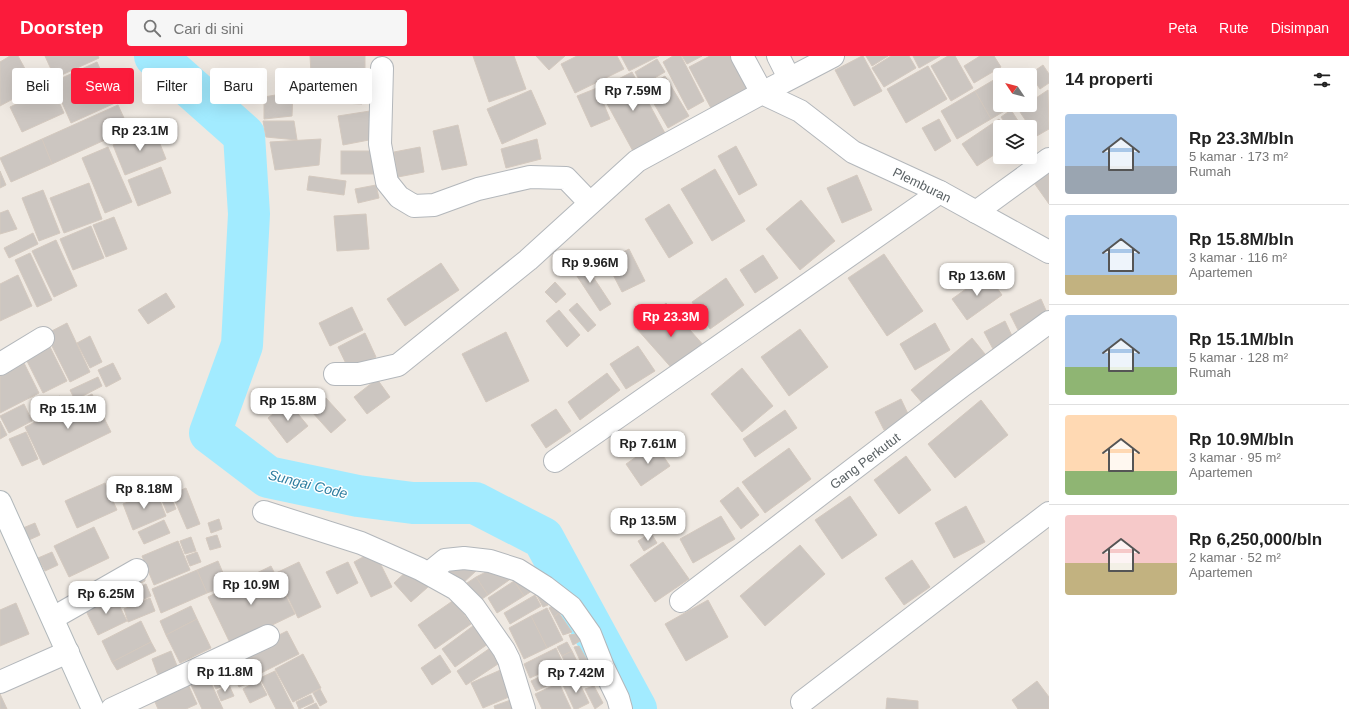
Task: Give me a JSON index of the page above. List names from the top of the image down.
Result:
{
  "streets": {
    "street": ["Plemburan", "Gang Perkutut"]
  },
  "water": ["Sungai Code"],
  "north": "top left",
  "page": {
    "header": "Doorstep",
    "search": "Cari di sini",
    "nav": ["Peta", "Rute", "Disimpan"],
    "heading": "14 properti",
    "chip": [
      "Beli",
      "Sewa",
      "Filter",
      "Baru",
      "Apartemen"
    ],
    "price": [
      "Rp 7.59M",
      "Rp 23.1M",
      "Rp 9.96M",
      "Rp 13.6M",
      "Rp 23.3M",
      "Rp 15.8M",
      "Rp 15.1M",
      "Rp 7.61M",
      "Rp 8.18M",
      "Rp 13.5M",
      "Rp 10.9M",
      "Rp 6.25M",
      "Rp 11.8M",
      "Rp 7.42M"
    ],
    "list": [
      {
        "name": "Rp 23.3M/bln",
        "note": "5 kamar · 173 m² · Rumah"
      },
      {
        "name": "Rp 15.8M/bln",
        "note": "3 kamar · 116 m² · Apartemen"
      },
      {
        "name": "Rp 15.1M/bln",
        "note": "5 kamar · 128 m² · Rumah"
      },
      {
        "name": "Rp 10.9M/bln",
        "note": "3 kamar · 95 m² · Apartemen"
      },
      {
        "name": "Rp 6,250,000/bln",
        "note": "2 kamar · 52 m² · Apartemen"
      }
    ]
  }
}
